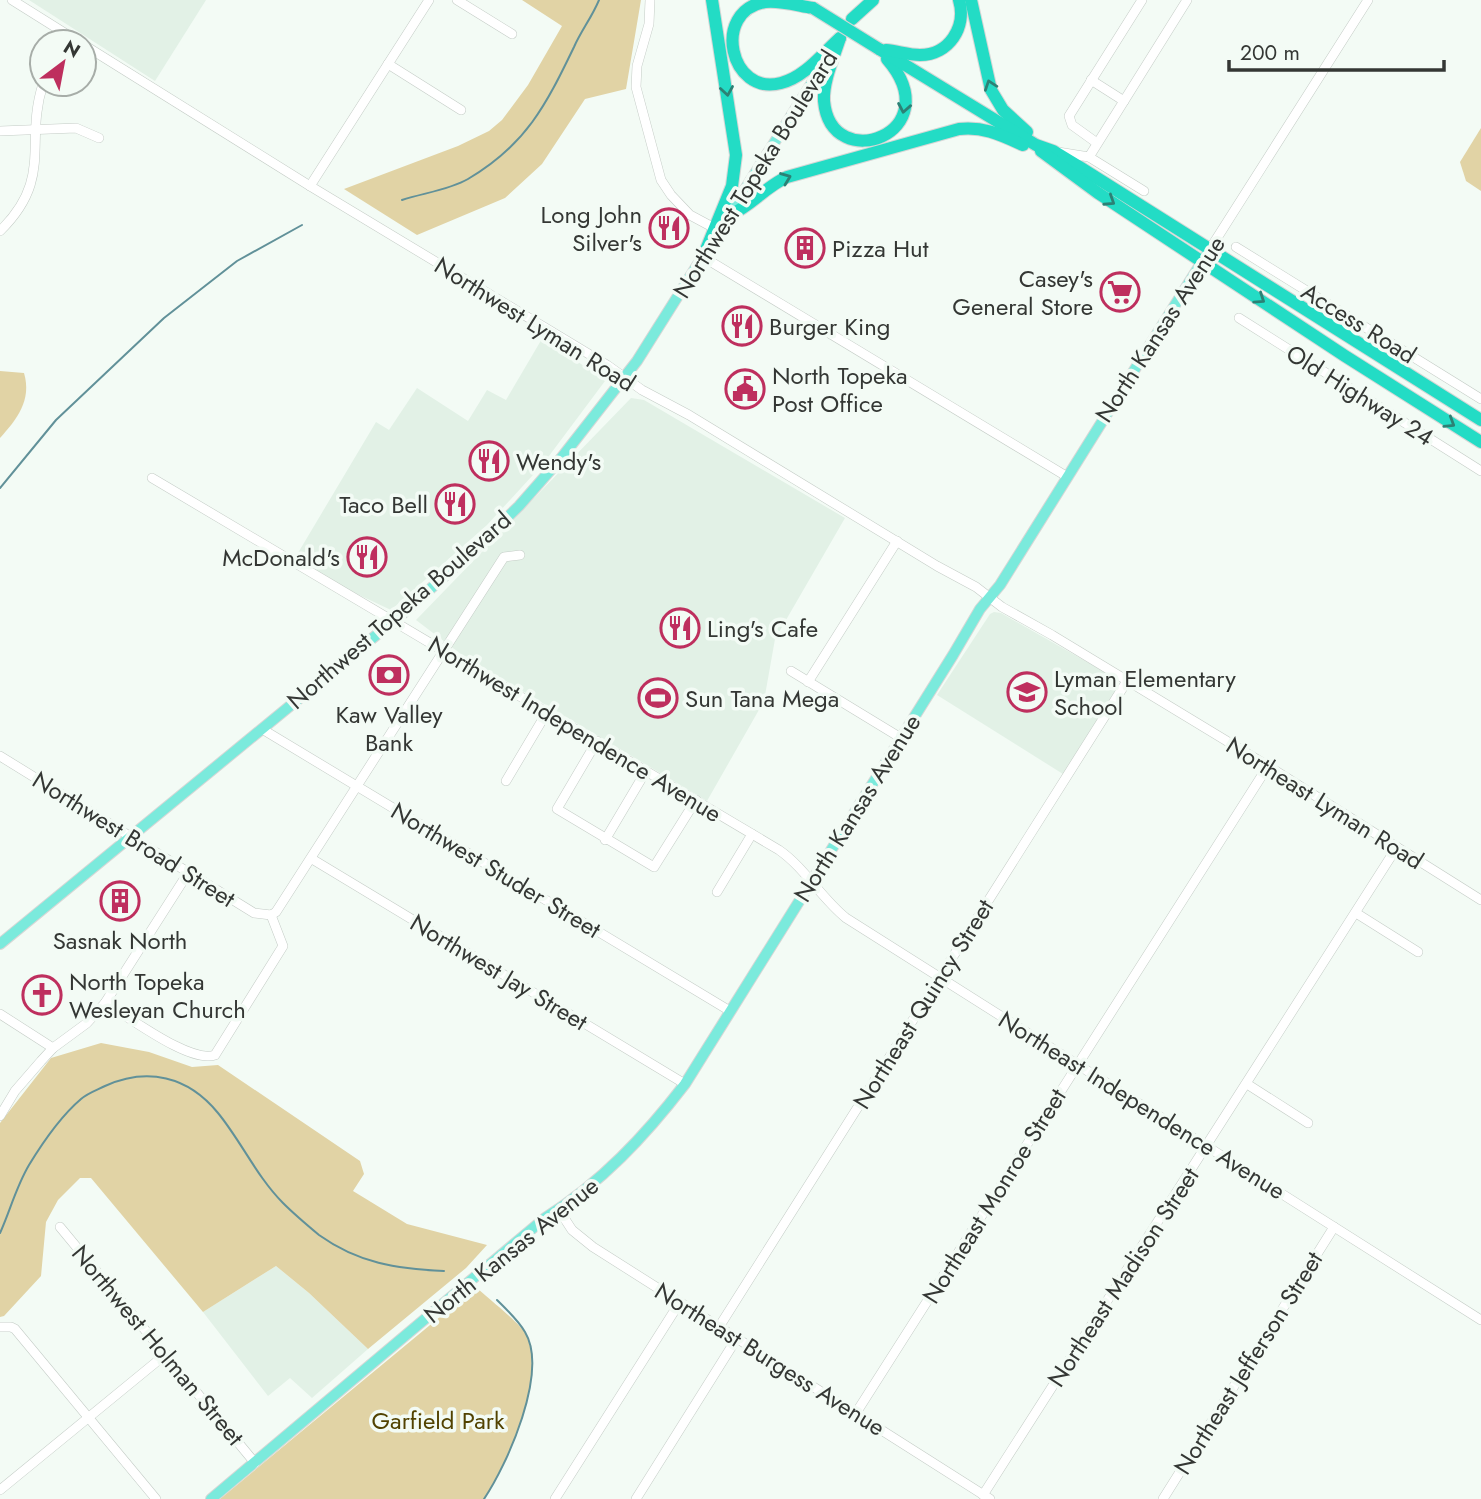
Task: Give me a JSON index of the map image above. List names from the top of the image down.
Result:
{
  "streets": {
    "main road": ["Northwest Topeka Boulevard", "North Kansas Avenue"],
    "street": [
      "Access Road",
      "Northwest Lyman Road",
      "Old Highway 24",
      "Northwest Independence Avenue",
      "Northeast Lyman Road",
      "Northwest Broad Street",
      "Northwest Studer Street",
      "Northwest Jay Street",
      "Northeast Quincy Street",
      "Northeast Independence Avenue",
      "Northeast Monroe Street",
      "Northeast Madison Street",
      "Northwest Holman Street",
      "Northeast Burgess Avenue",
      "Northeast Jefferson Street"
    ]
  },
  "crossings": [
    ["Northwest Topeka Boulevard", "Northwest Lyman Road"],
    ["Northwest Topeka Boulevard", "Northwest Independence Avenue"],
    ["Northwest Topeka Boulevard", "Northwest Broad Street"],
    ["Northwest Topeka Boulevard", "Northwest Studer Street"],
    ["Northwest Lyman Road", "North Kansas Avenue"],
    ["Northwest Lyman Road", "Northeast Lyman Road"],
    ["North Kansas Avenue", "Northwest Independence Avenue"],
    ["North Kansas Avenue", "Northeast Lyman Road"],
    ["North Kansas Avenue", "Northwest Studer Street"],
    ["North Kansas Avenue", "Northwest Jay Street"],
    ["North Kansas Avenue", "Northeast Independence Avenue"],
    ["North Kansas Avenue", "Northwest Holman Street"],
    ["North Kansas Avenue", "Northeast Burgess Avenue"],
    ["Northwest Independence Avenue", "Northeast Independence Avenue"],
    ["Northeast Lyman Road", "Northeast Quincy Street"],
    ["Northeast Lyman Road", "Northeast Monroe Street"],
    ["Northeast Lyman Road", "Northeast Madison Street"],
    ["Northeast Quincy Street", "Northeast Independence Avenue"],
    ["Northeast Quincy Street", "Northeast Burgess Avenue"],
    ["Northeast Independence Avenue", "Northeast Monroe Street"],
    ["Northeast Independence Avenue", "Northeast Madison Street"],
    ["Northeast Independence Avenue", "Northeast Jefferson Street"],
    ["Northeast Monroe Street", "Northeast Burgess Avenue"],
    ["Northeast Madison Street", "Northeast Burgess Avenue"]
  ],
  "parks": ["Garfield Park"],
  "places": {
    "restaurant": [
      "Long John Silver's",
      "Burger King",
      "Wendy's",
      "Taco Bell",
      "McDonald's",
      "Ling's Cafe"
    ],
    "building": ["Pizza Hut", "Sasnak North"],
    "supermarket": ["Casey's General Store"],
    "public building": ["North Topeka Post Office"],
    "bank": ["Kaw Valley Bank"],
    "school or university": ["Lyman Elementary School"],
    "sports": ["Sun Tana Mega"],
    "church": ["North Topeka Wesleyan Church"]
  },
  "scale_bar": "200 m",
  "north": "top right"
}
